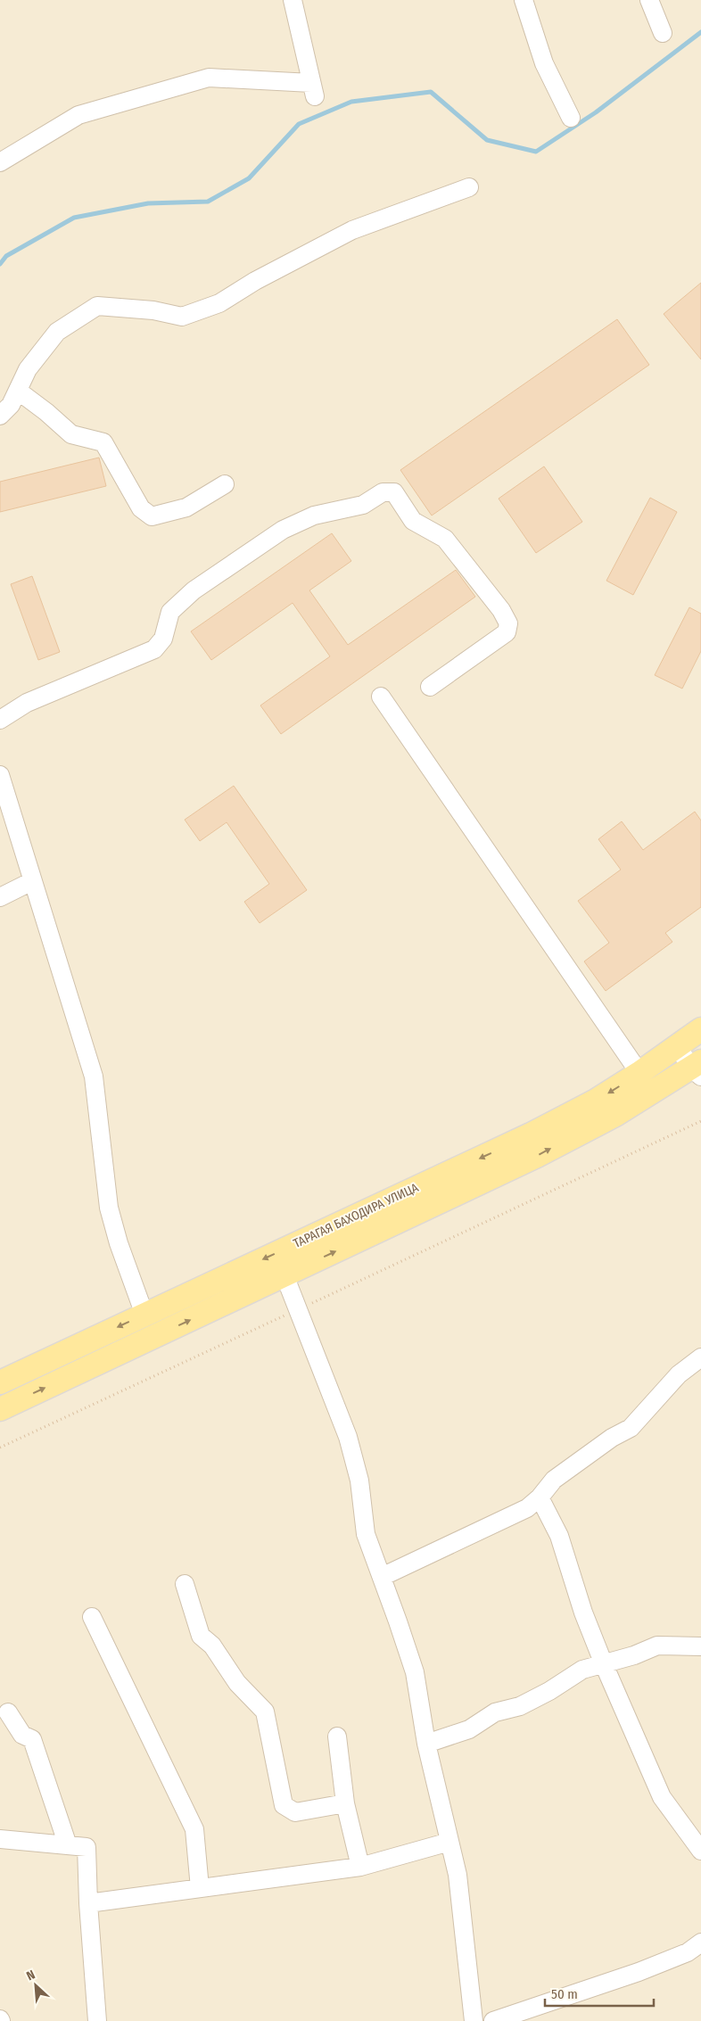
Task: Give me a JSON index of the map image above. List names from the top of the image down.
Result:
{
  "streets": {
    "main road": ["ТАРАГАЯ БАХОДИРА УЛИЦА"]
  },
  "scale_bar": "50 m",
  "north": "top left"
}
